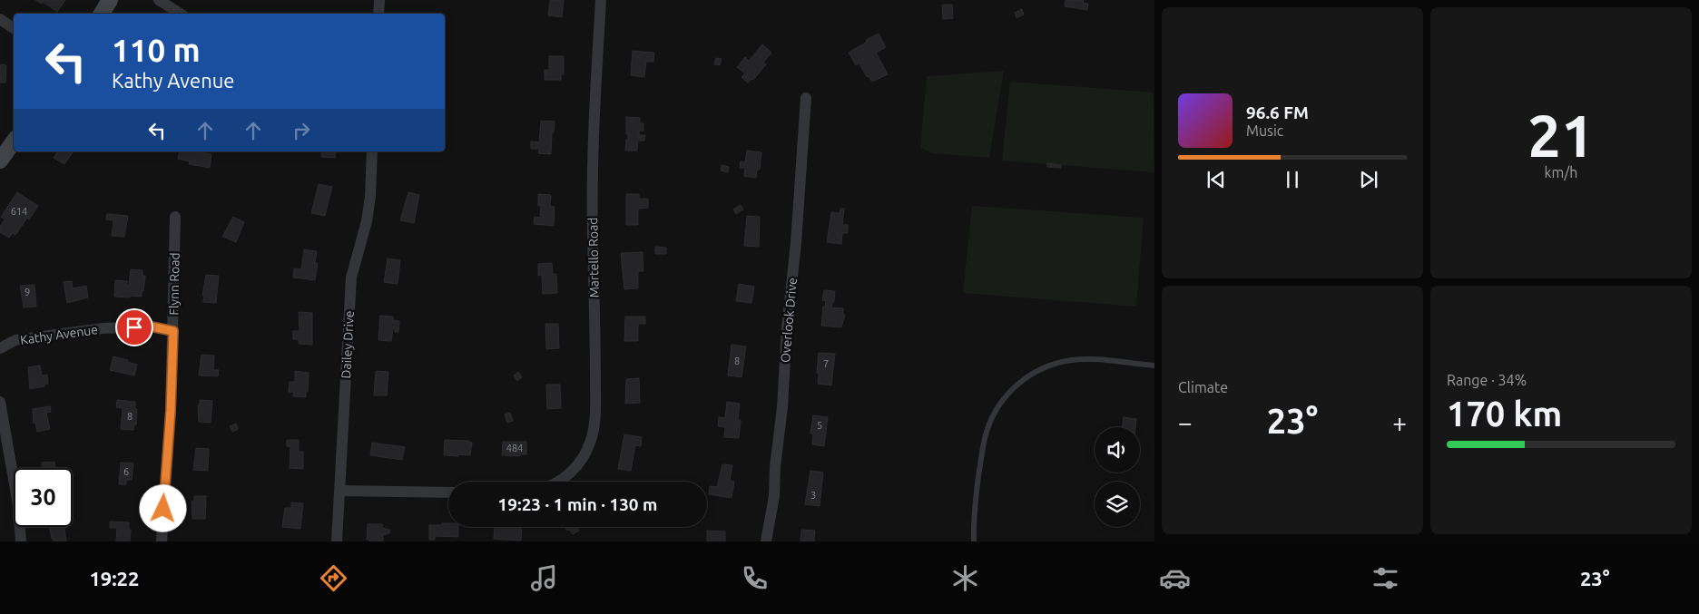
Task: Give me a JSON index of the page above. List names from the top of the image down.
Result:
{
  "streets": {
    "street": [
      "Martello Road",
      "Flynn Road",
      "Overlook Drive",
      "Kathy Avenue",
      "Dailey Drive"
    ]
  },
  "crossings": [
    ["Flynn Road", "Kathy Avenue"]
  ],
  "house_numbers": [
    "614",
    "9",
    "8",
    "7",
    "8",
    "5",
    "484",
    "6",
    "3"
  ],
  "page": {
    "tile": [
      ["21", "km/h"],
      "Climate",
      ["Range · 34%", "170 km"]
    ],
    "turn": ["110 m", "Kathy Avenue"],
    "song": ["96.6 FM", "Music"],
    "heat": ["−", "23°", "+"],
    "limit": "30",
    "trip": "19:23 · 1 min · 130 m",
    "tabs": ["19:22", "23°"]
  }
}
